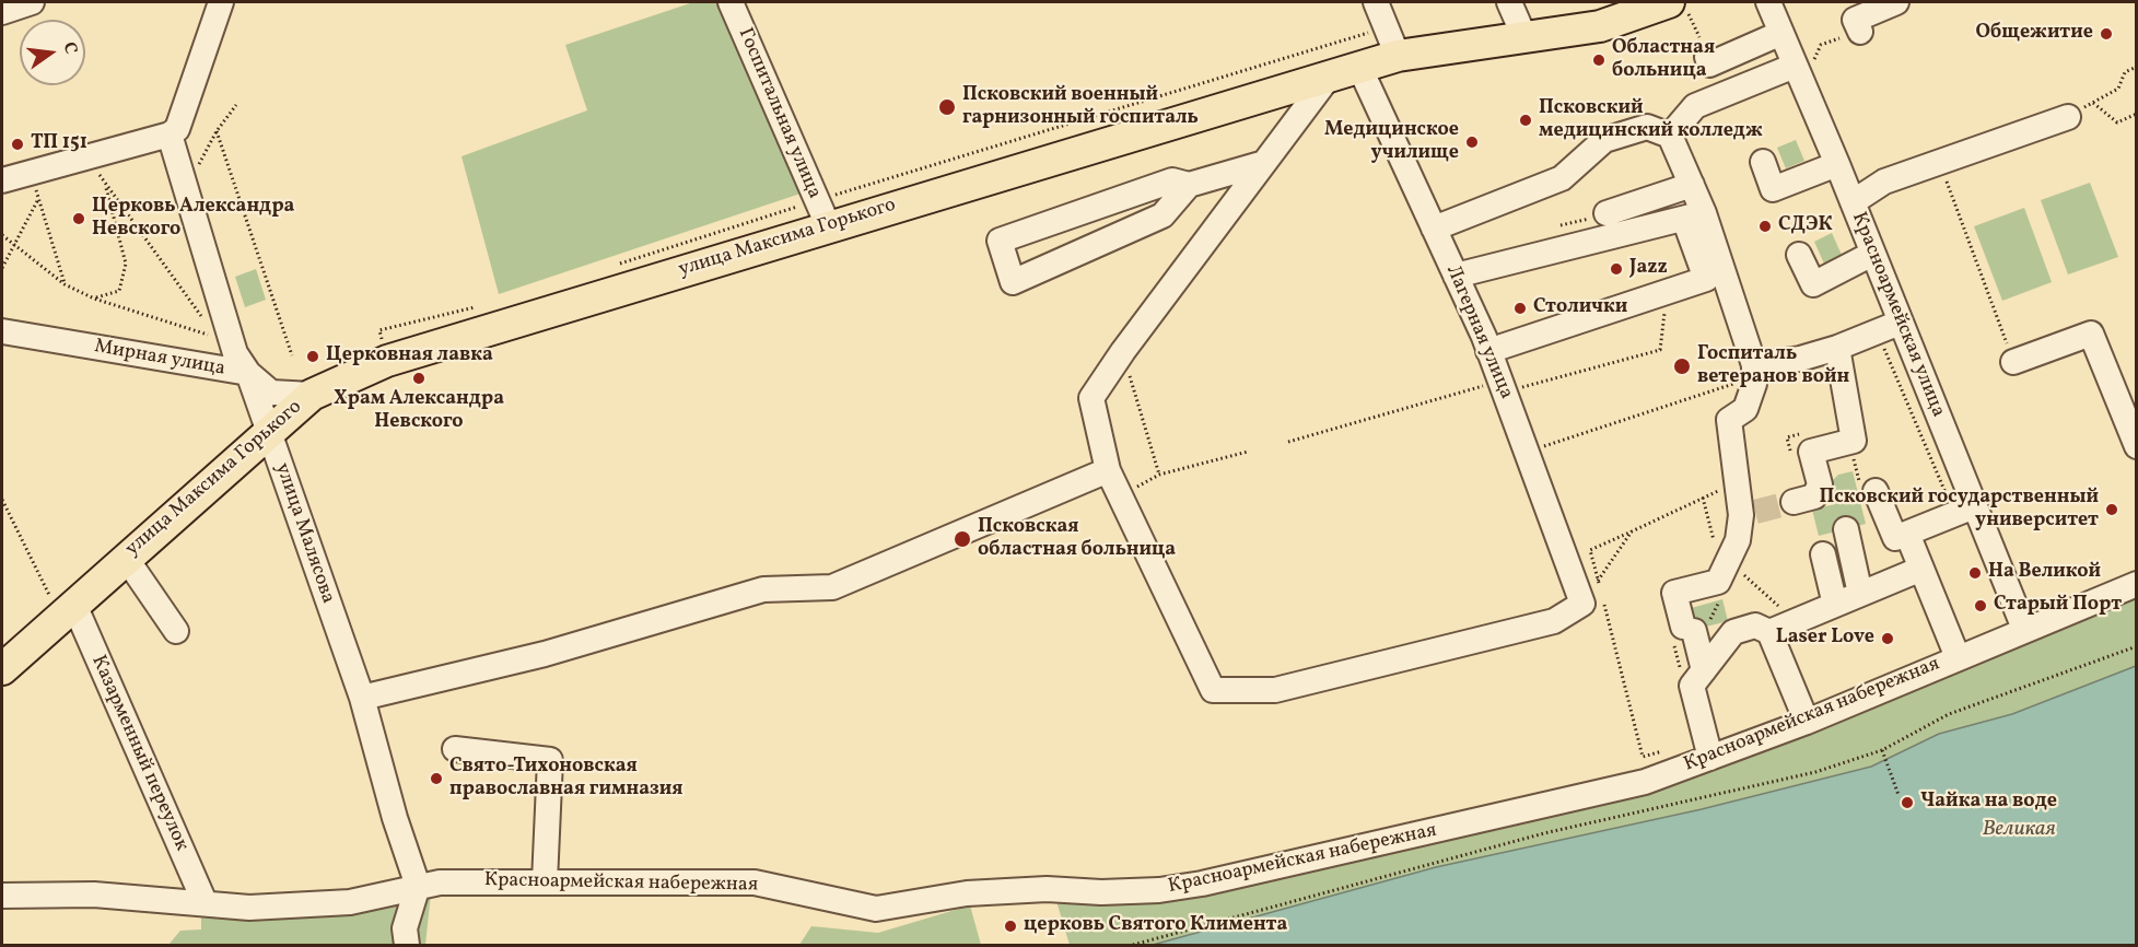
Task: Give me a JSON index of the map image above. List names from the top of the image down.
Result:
{
  "streets": {
    "main road": ["улица Максима Горького"],
    "street": [
      "Госпитальная улица",
      "Красноармейская улица",
      "Лагерная улица",
      "Мирная улица",
      "улица Малясова",
      "Красноармейская набережная",
      "Казарменный переулок"
    ]
  },
  "crossings": [
    ["Госпитальная улица", "улица Максима Горького"],
    ["улица Максима Горького", "Лагерная улица"],
    ["улица Максима Горького", "Мирная улица"],
    ["улица Максима Горького", "улица Малясова"],
    ["улица Максима Горького", "Казарменный переулок"],
    ["Красноармейская улица", "Красноармейская набережная"],
    ["Мирная улица", "улица Малясова"],
    ["улица Малясова", "Красноармейская набережная"],
    ["Красноармейская набережная", "Казарменный переулок"]
  ],
  "water": ["Великая"],
  "places": [
    "Общежитие",
    "Областная больница",
    "Псковский военный гарнизонный госпиталь",
    "Псковский медицинский колледж",
    "Медицинское училище",
    "ТП 151",
    "Церковь Александра Невского",
    "СДЭК",
    "Jazz",
    "Столички",
    "Церковная лавка",
    "Госпиталь ветеранов войн",
    "Храм Александра Невского",
    "Псковский государственный университет",
    "Псковская областная больница",
    "На Великой",
    "Старый Порт",
    "Laser Love",
    "Свято-Тихоновская православная гимназия",
    "Чайка на воде",
    "церковь Святого Климента"
  ],
  "north": "right"
}
